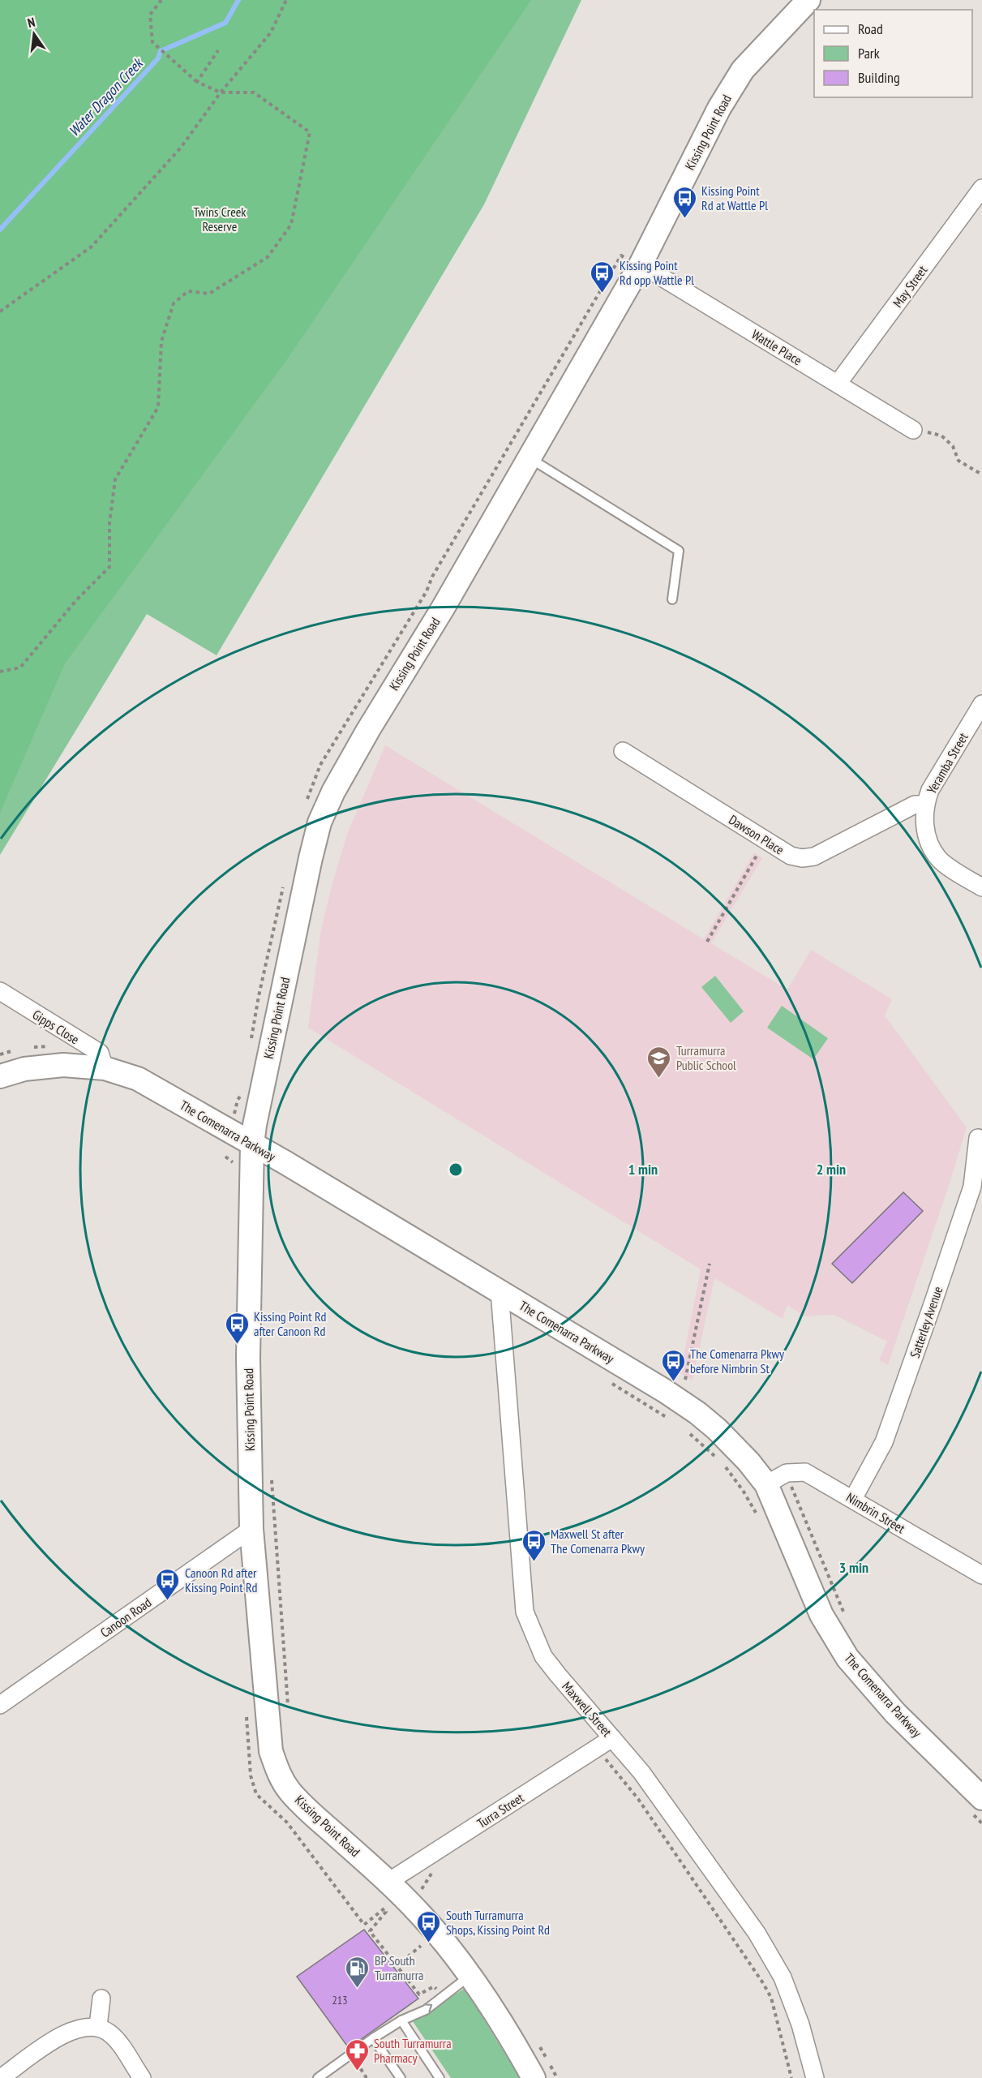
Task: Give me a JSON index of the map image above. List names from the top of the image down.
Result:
{
  "streets": {
    "main road": ["Kissing Point Road", "The Comenarra Parkway"],
    "street": [
      "May Street",
      "Wattle Place",
      "Yeramba Street",
      "Dawson Place",
      "Gipps Close",
      "Satterley Avenue",
      "Nimbrin Street",
      "Canoon Road",
      "Maxwell Street",
      "Turra Street"
    ]
  },
  "crossings": [
    ["Kissing Point Road", "Wattle Place"],
    ["Kissing Point Road", "The Comenarra Parkway"],
    ["Kissing Point Road", "Canoon Road"],
    ["Kissing Point Road", "Turra Street"],
    ["May Street", "Wattle Place"],
    ["Yeramba Street", "Dawson Place"],
    ["Gipps Close", "The Comenarra Parkway"],
    ["The Comenarra Parkway", "Nimbrin Street"],
    ["The Comenarra Parkway", "Maxwell Street"],
    ["Satterley Avenue", "Nimbrin Street"],
    ["Maxwell Street", "Turra Street"]
  ],
  "water": ["Water Dragon Creek"],
  "parks": ["Twins Creek Reserve"],
  "places": {
    "bus stop": [
      "Kissing Point Rd at Wattle Pl",
      "Kissing Point Rd opp Wattle Pl",
      "Kissing Point Rd after Canoon Rd",
      "The Comenarra Pkwy before Nimbrin St",
      "Maxwell St after The Comenarra Pkwy",
      "Canoon Rd after Kissing Point Rd",
      "South Turramurra Shops, Kissing Point Rd"
    ],
    "school or university": ["Turramurra Public School"],
    "fuel station": ["BP South Turramurra"],
    "pharmacy": ["South Turramurra Pharmacy"]
  },
  "house_numbers": ["213"],
  "legend": ["Road", "Park", "Building"],
  "north": "top",
  "rings": ["1 min", "2 min", "3 min"]
}
